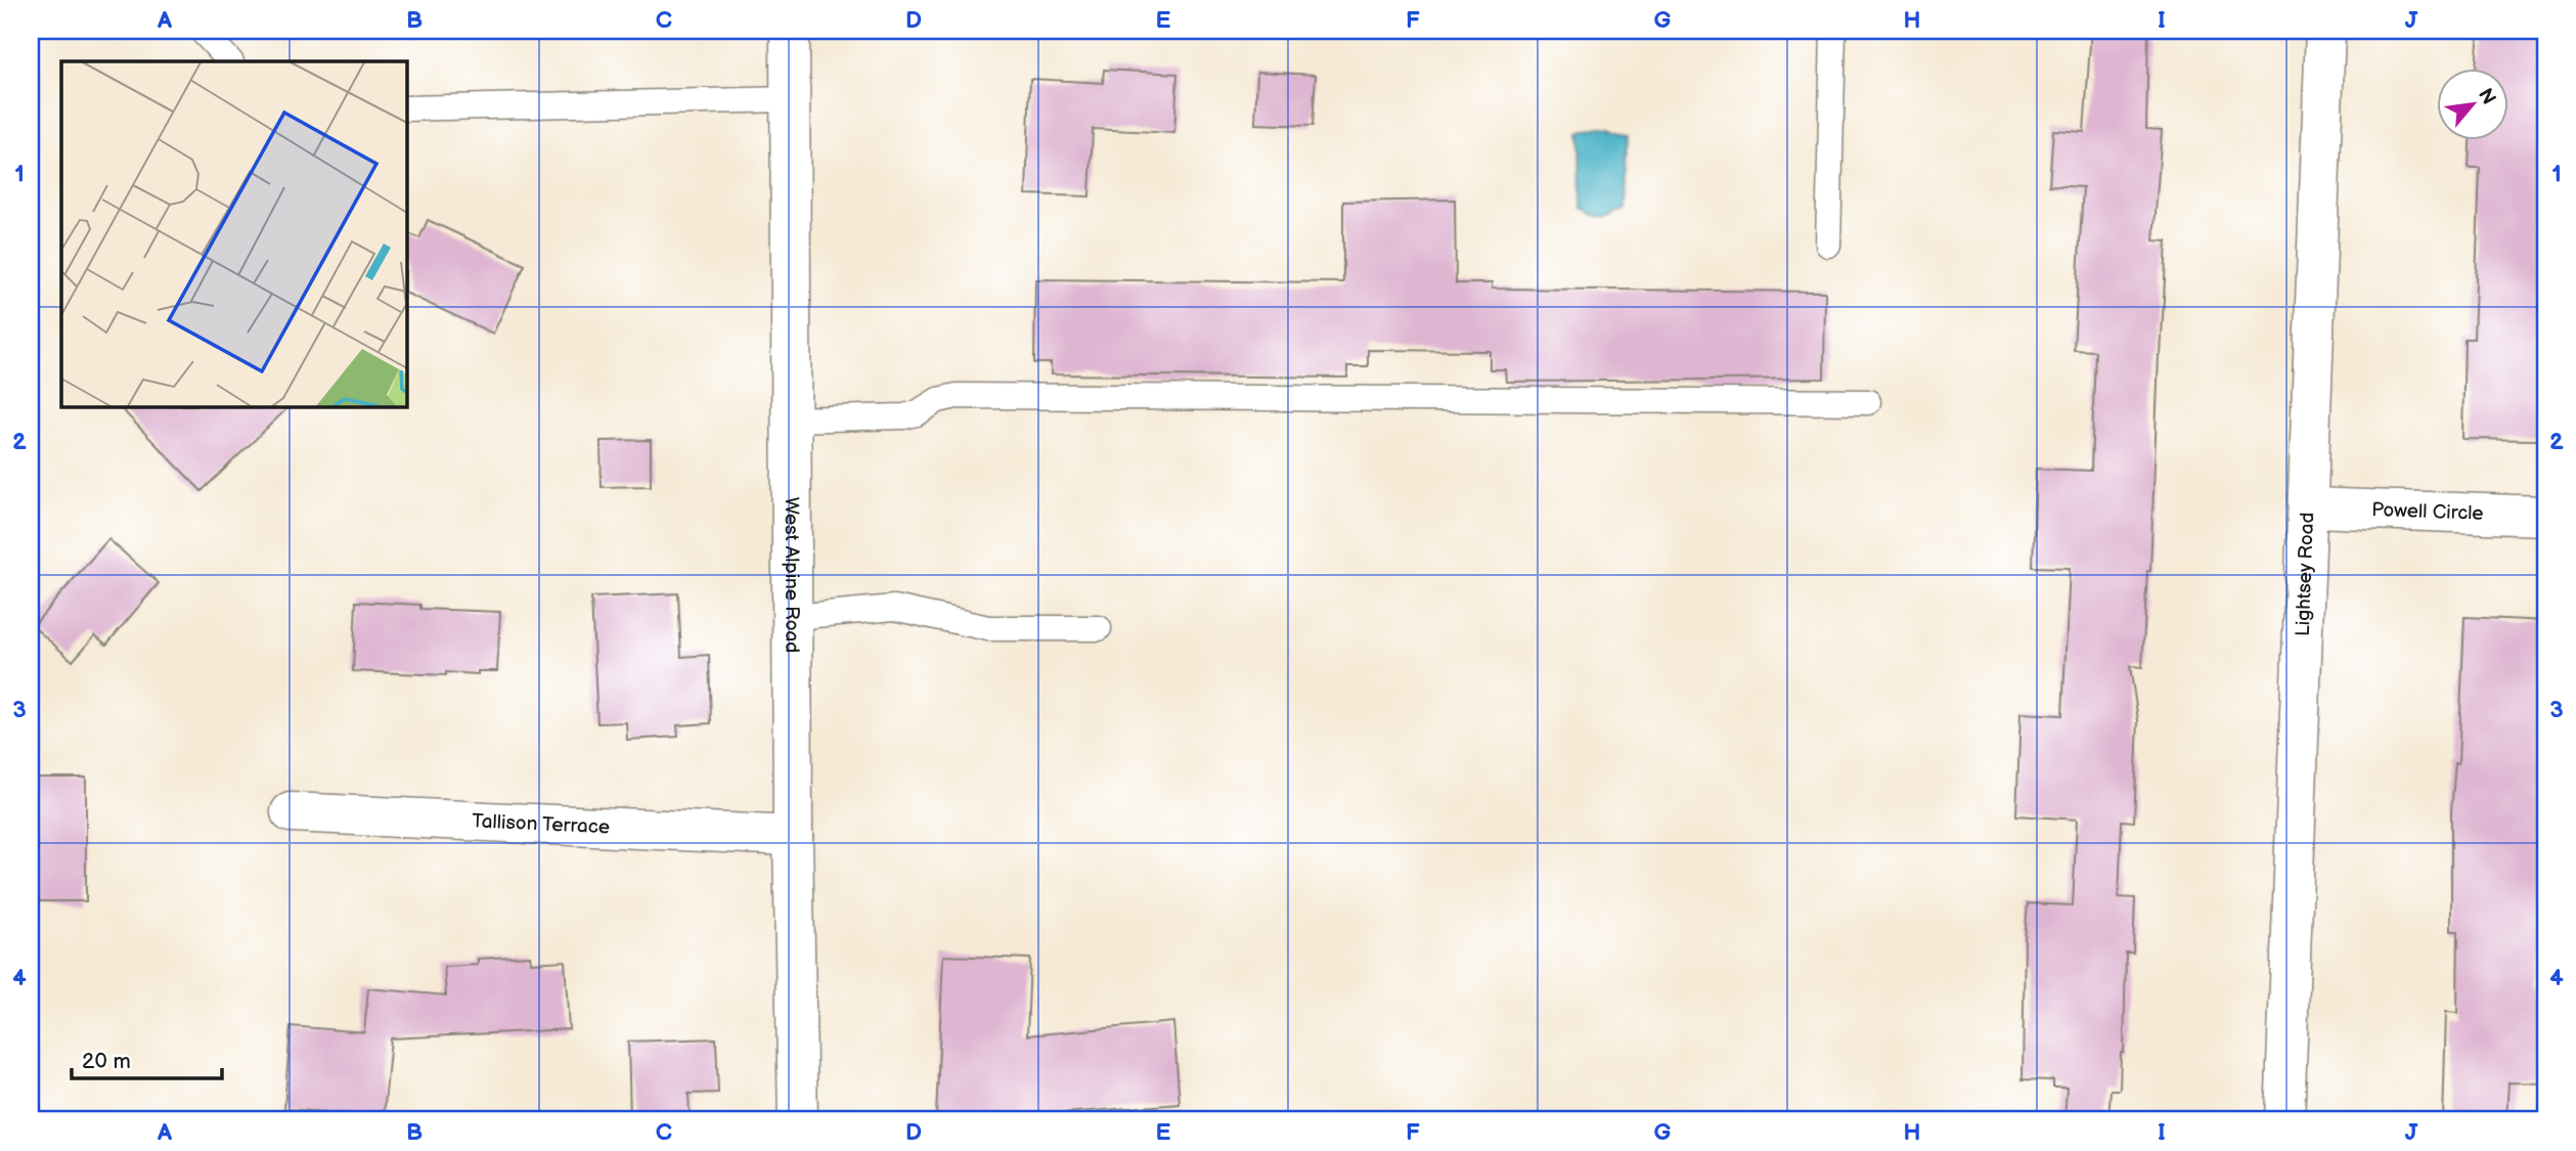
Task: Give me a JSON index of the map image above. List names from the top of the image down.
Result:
{
  "streets": {
    "street": [
      "Powell Circle",
      "West Alpine Road",
      "Lightsey Road",
      "Tallison Terrace"
    ]
  },
  "crossings": [
    ["Powell Circle", "Lightsey Road"],
    ["West Alpine Road", "Tallison Terrace"]
  ],
  "scale_bar": "20 m",
  "north": "top right",
  "grid": {
    "columns": [
      "A",
      "B",
      "C",
      "D",
      "E",
      "F",
      "G",
      "H",
      "I",
      "J"
    ],
    "rows": [
      "1",
      "2",
      "3",
      "4"
    ]
  }
}
